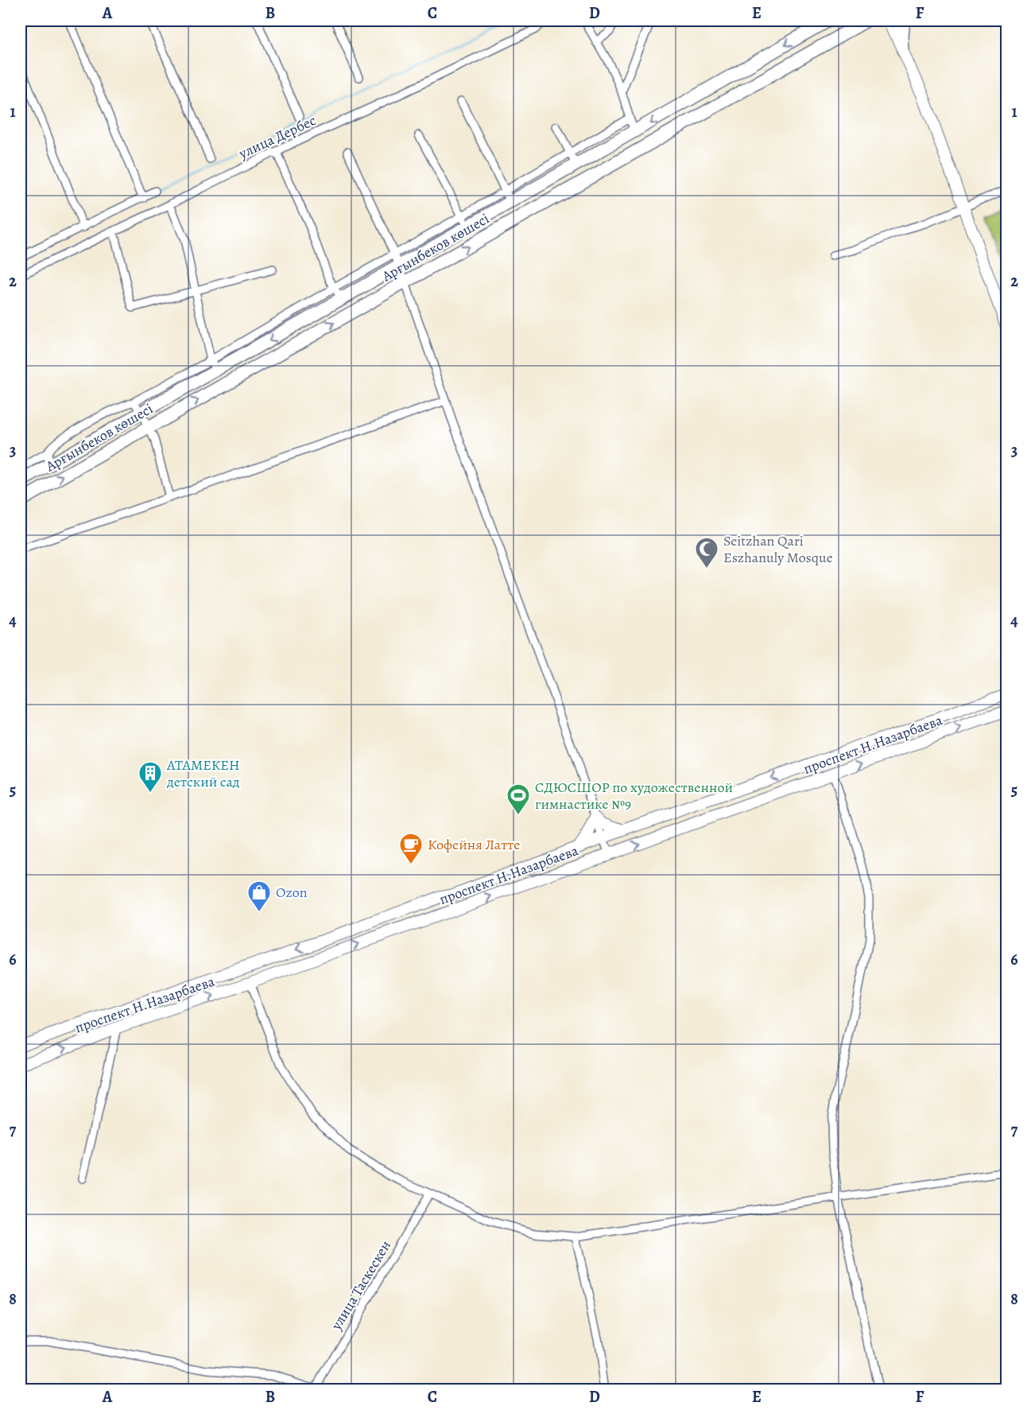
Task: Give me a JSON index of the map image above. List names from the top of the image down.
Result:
{
  "streets": {
    "main road": ["Арғынбеков көшесі", "проспект Н.Назарбаева"],
    "street": ["улица Дербес", "улица Таскескен"]
  },
  "places": {
    "mosque": ["Seitzhan Qari Eszhanuly Mosque"],
    "building": ["АТАМЕКЕН детский сад"],
    "sports": ["СДЮСШОР по художественной гимнастике №9"],
    "cafe": ["Кофейня Латте"],
    "shop": ["Ozon"]
  },
  "grid": {
    "columns": [
      "A",
      "B",
      "C",
      "D",
      "E",
      "F"
    ],
    "rows": [
      "1",
      "2",
      "3",
      "4",
      "5",
      "6",
      "7",
      "8"
    ]
  }
}
